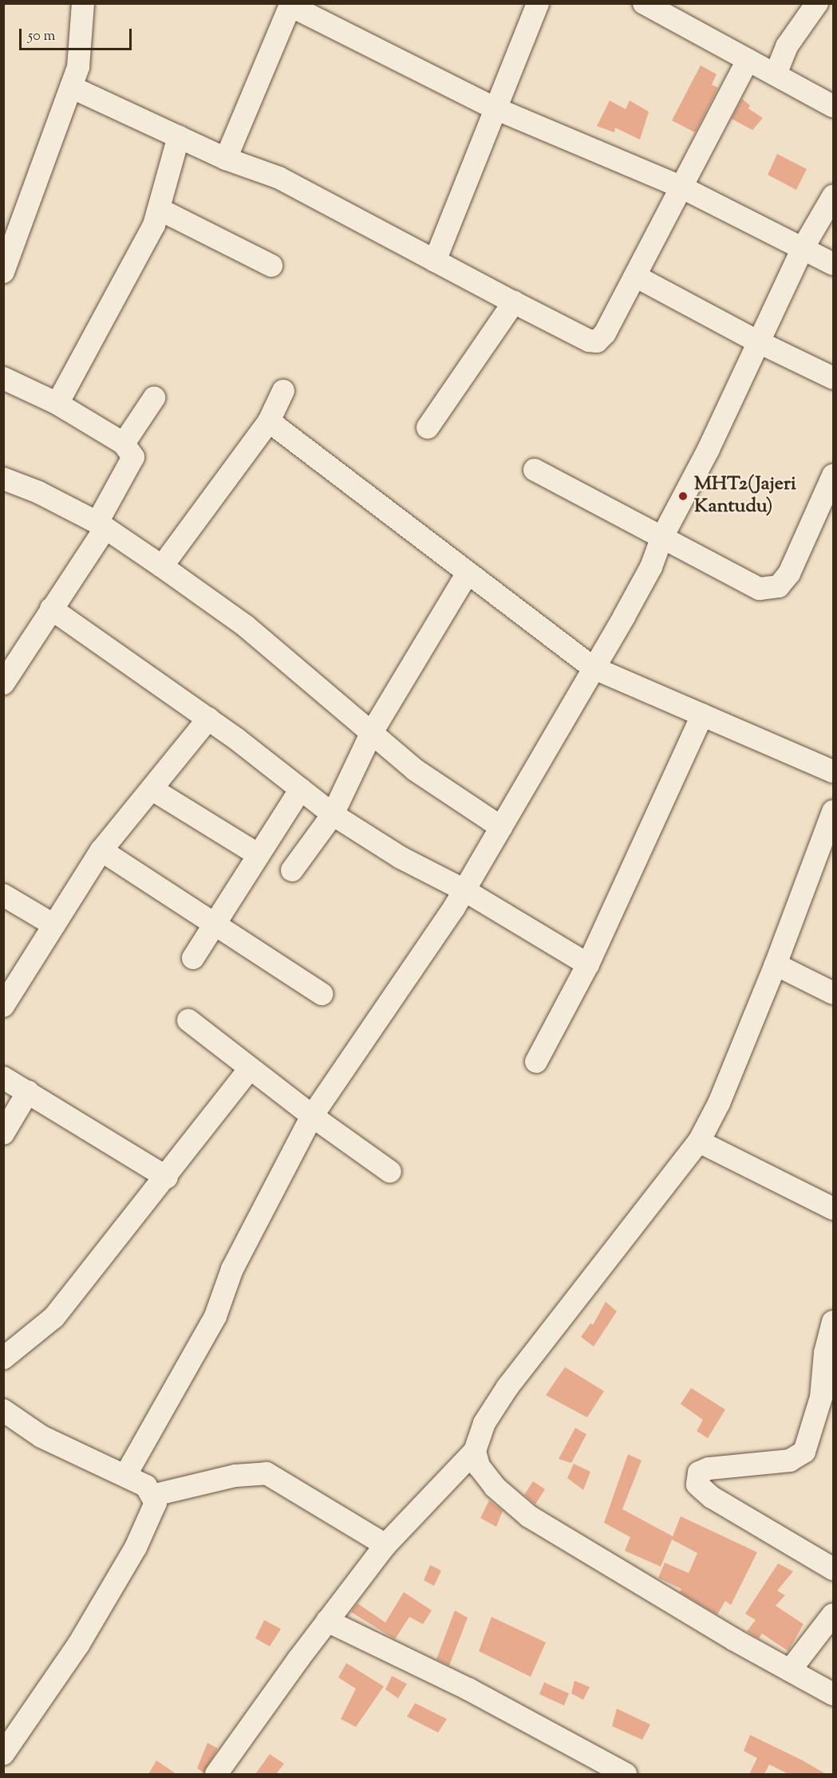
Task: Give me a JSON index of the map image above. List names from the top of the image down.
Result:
{
  "places": ["MHT2(Jajeri Kantudu)"],
  "scale_bar": "50 m"
}
